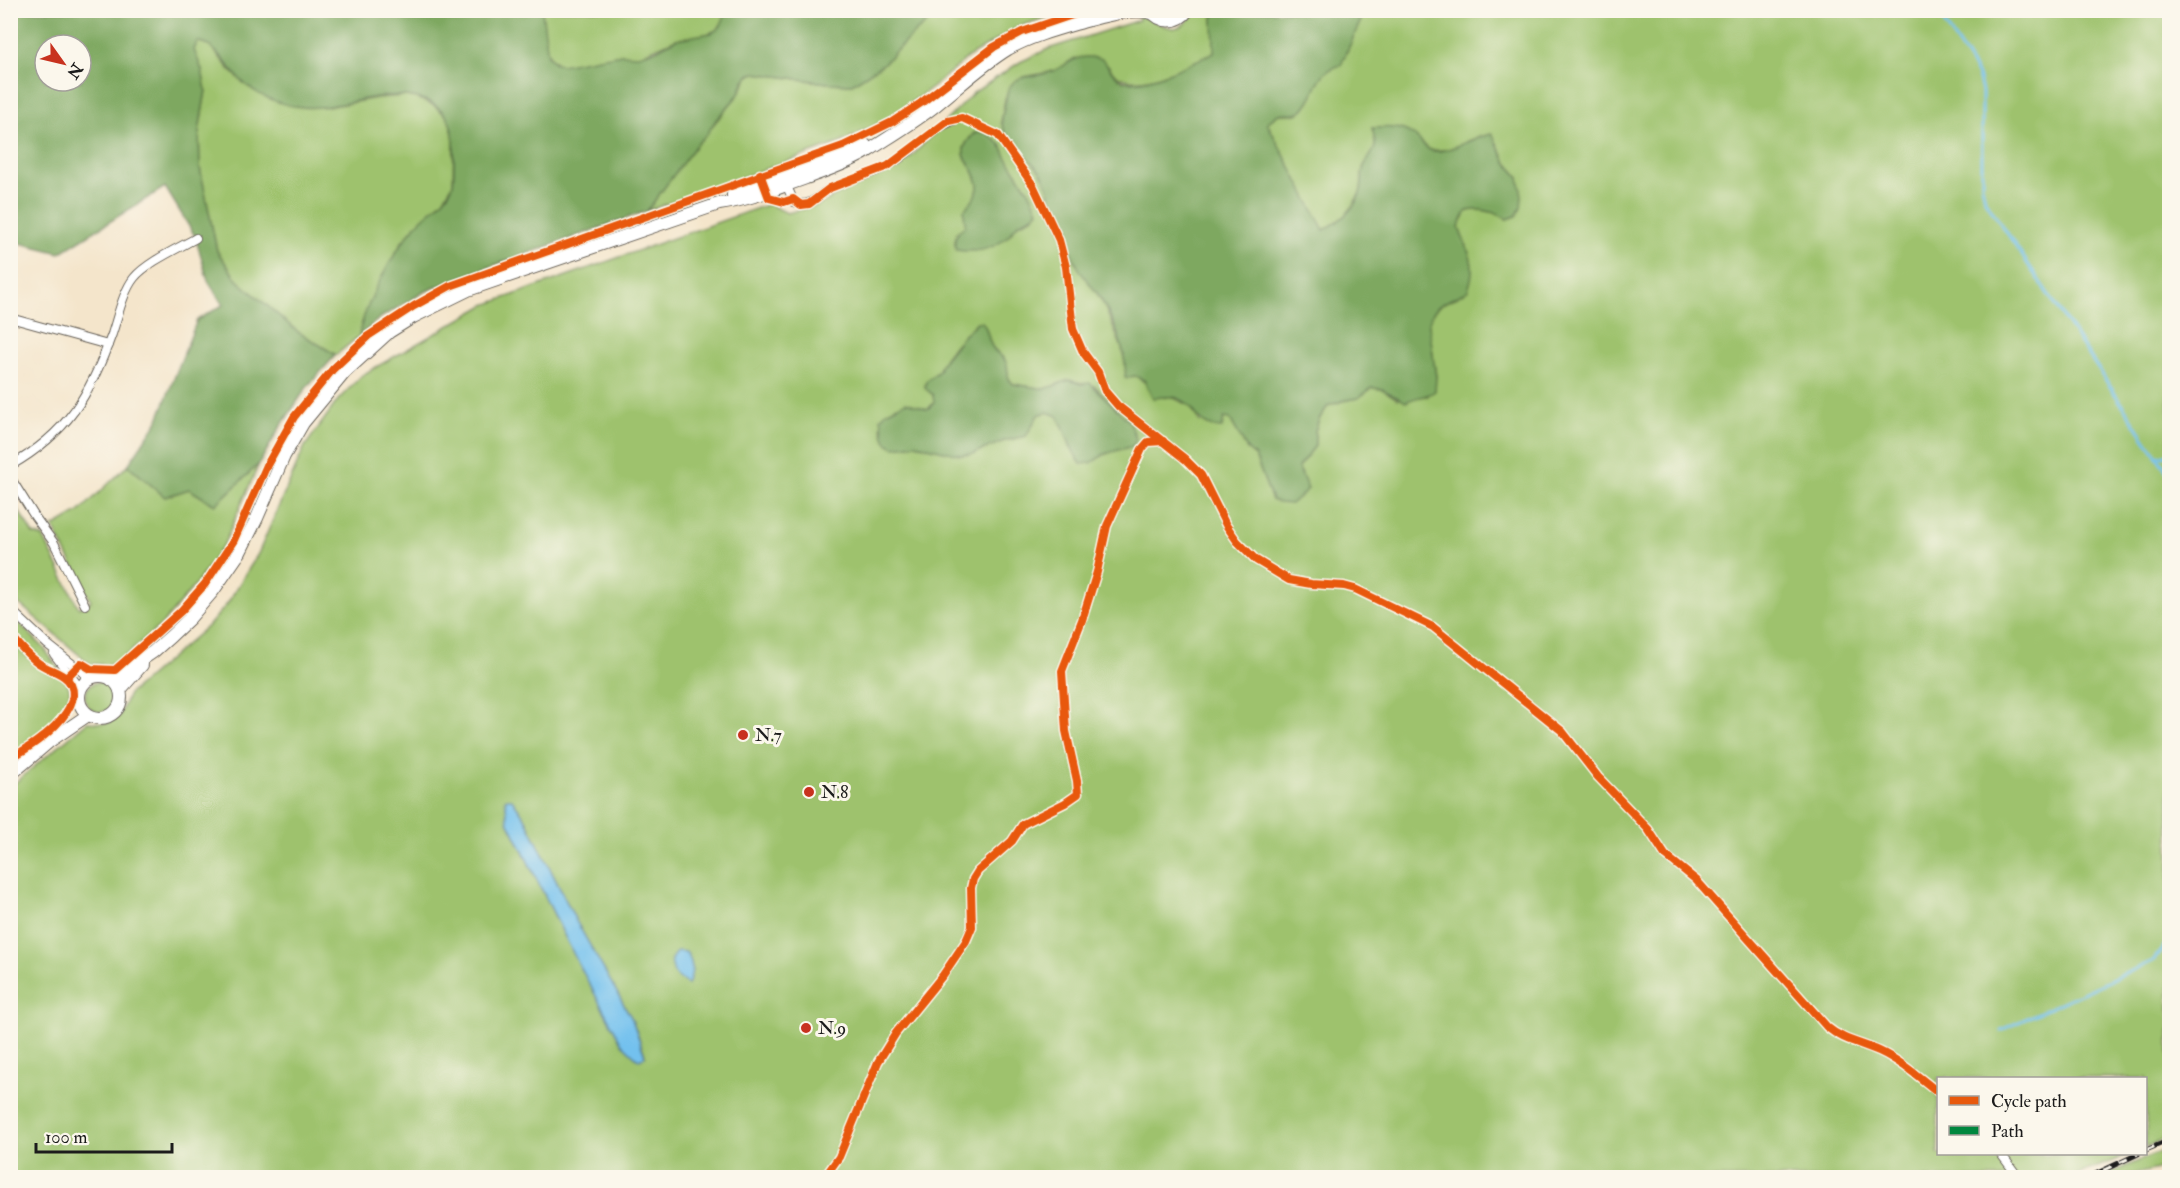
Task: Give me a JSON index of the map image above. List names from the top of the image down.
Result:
{
  "places": ["N.7", "N.8", "N.9"],
  "legend": ["Cycle path", "Path"],
  "scale_bar": "100 m",
  "north": "bottom right"
}
